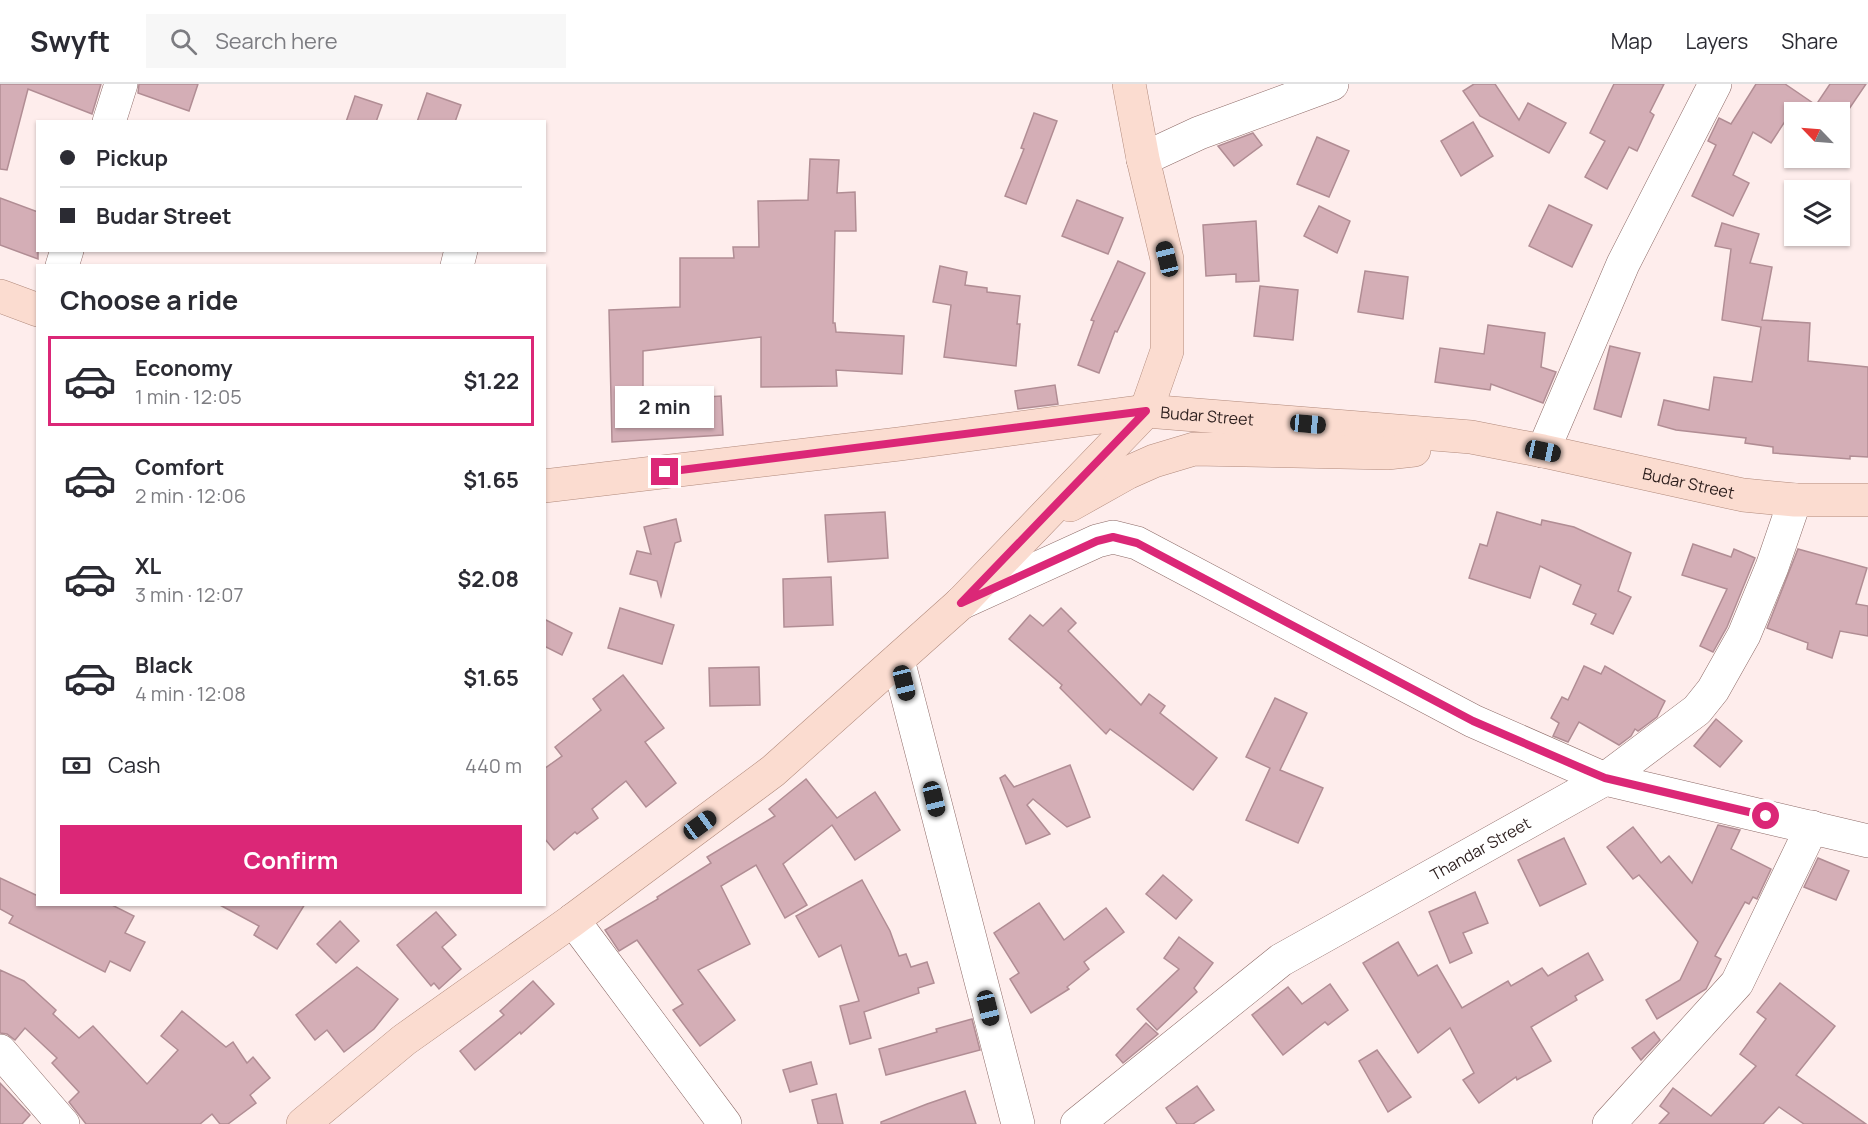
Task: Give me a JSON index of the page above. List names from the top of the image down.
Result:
{
  "streets": {
    "main road": ["Budar Street"],
    "street": ["Thandar Street"]
  },
  "crossings": [
    ["Budar Street", "Thandar Street"]
  ],
  "north": "top left",
  "page": {
    "header": "Swyft",
    "search": "Search here",
    "nav": ["Map", "Layers", "Share"],
    "banner": ["Pickup", "Budar Street"],
    "heading": "Choose a ride",
    "list": [
      {
        "name": "Economy",
        "note": "1 min · 12:05",
        "value": "$1.22"
      },
      {
        "name": "Comfort",
        "note": "2 min · 12:06",
        "value": "$1.65"
      },
      {
        "name": "XL",
        "note": "3 min · 12:07",
        "value": "$2.08"
      },
      {
        "name": "Black",
        "note": "4 min · 12:08",
        "value": "$1.65"
      }
    ],
    "bubble": "2 min",
    "pay": ["Cash", "440 m"],
    "buttons": "Confirm"
  }
}
